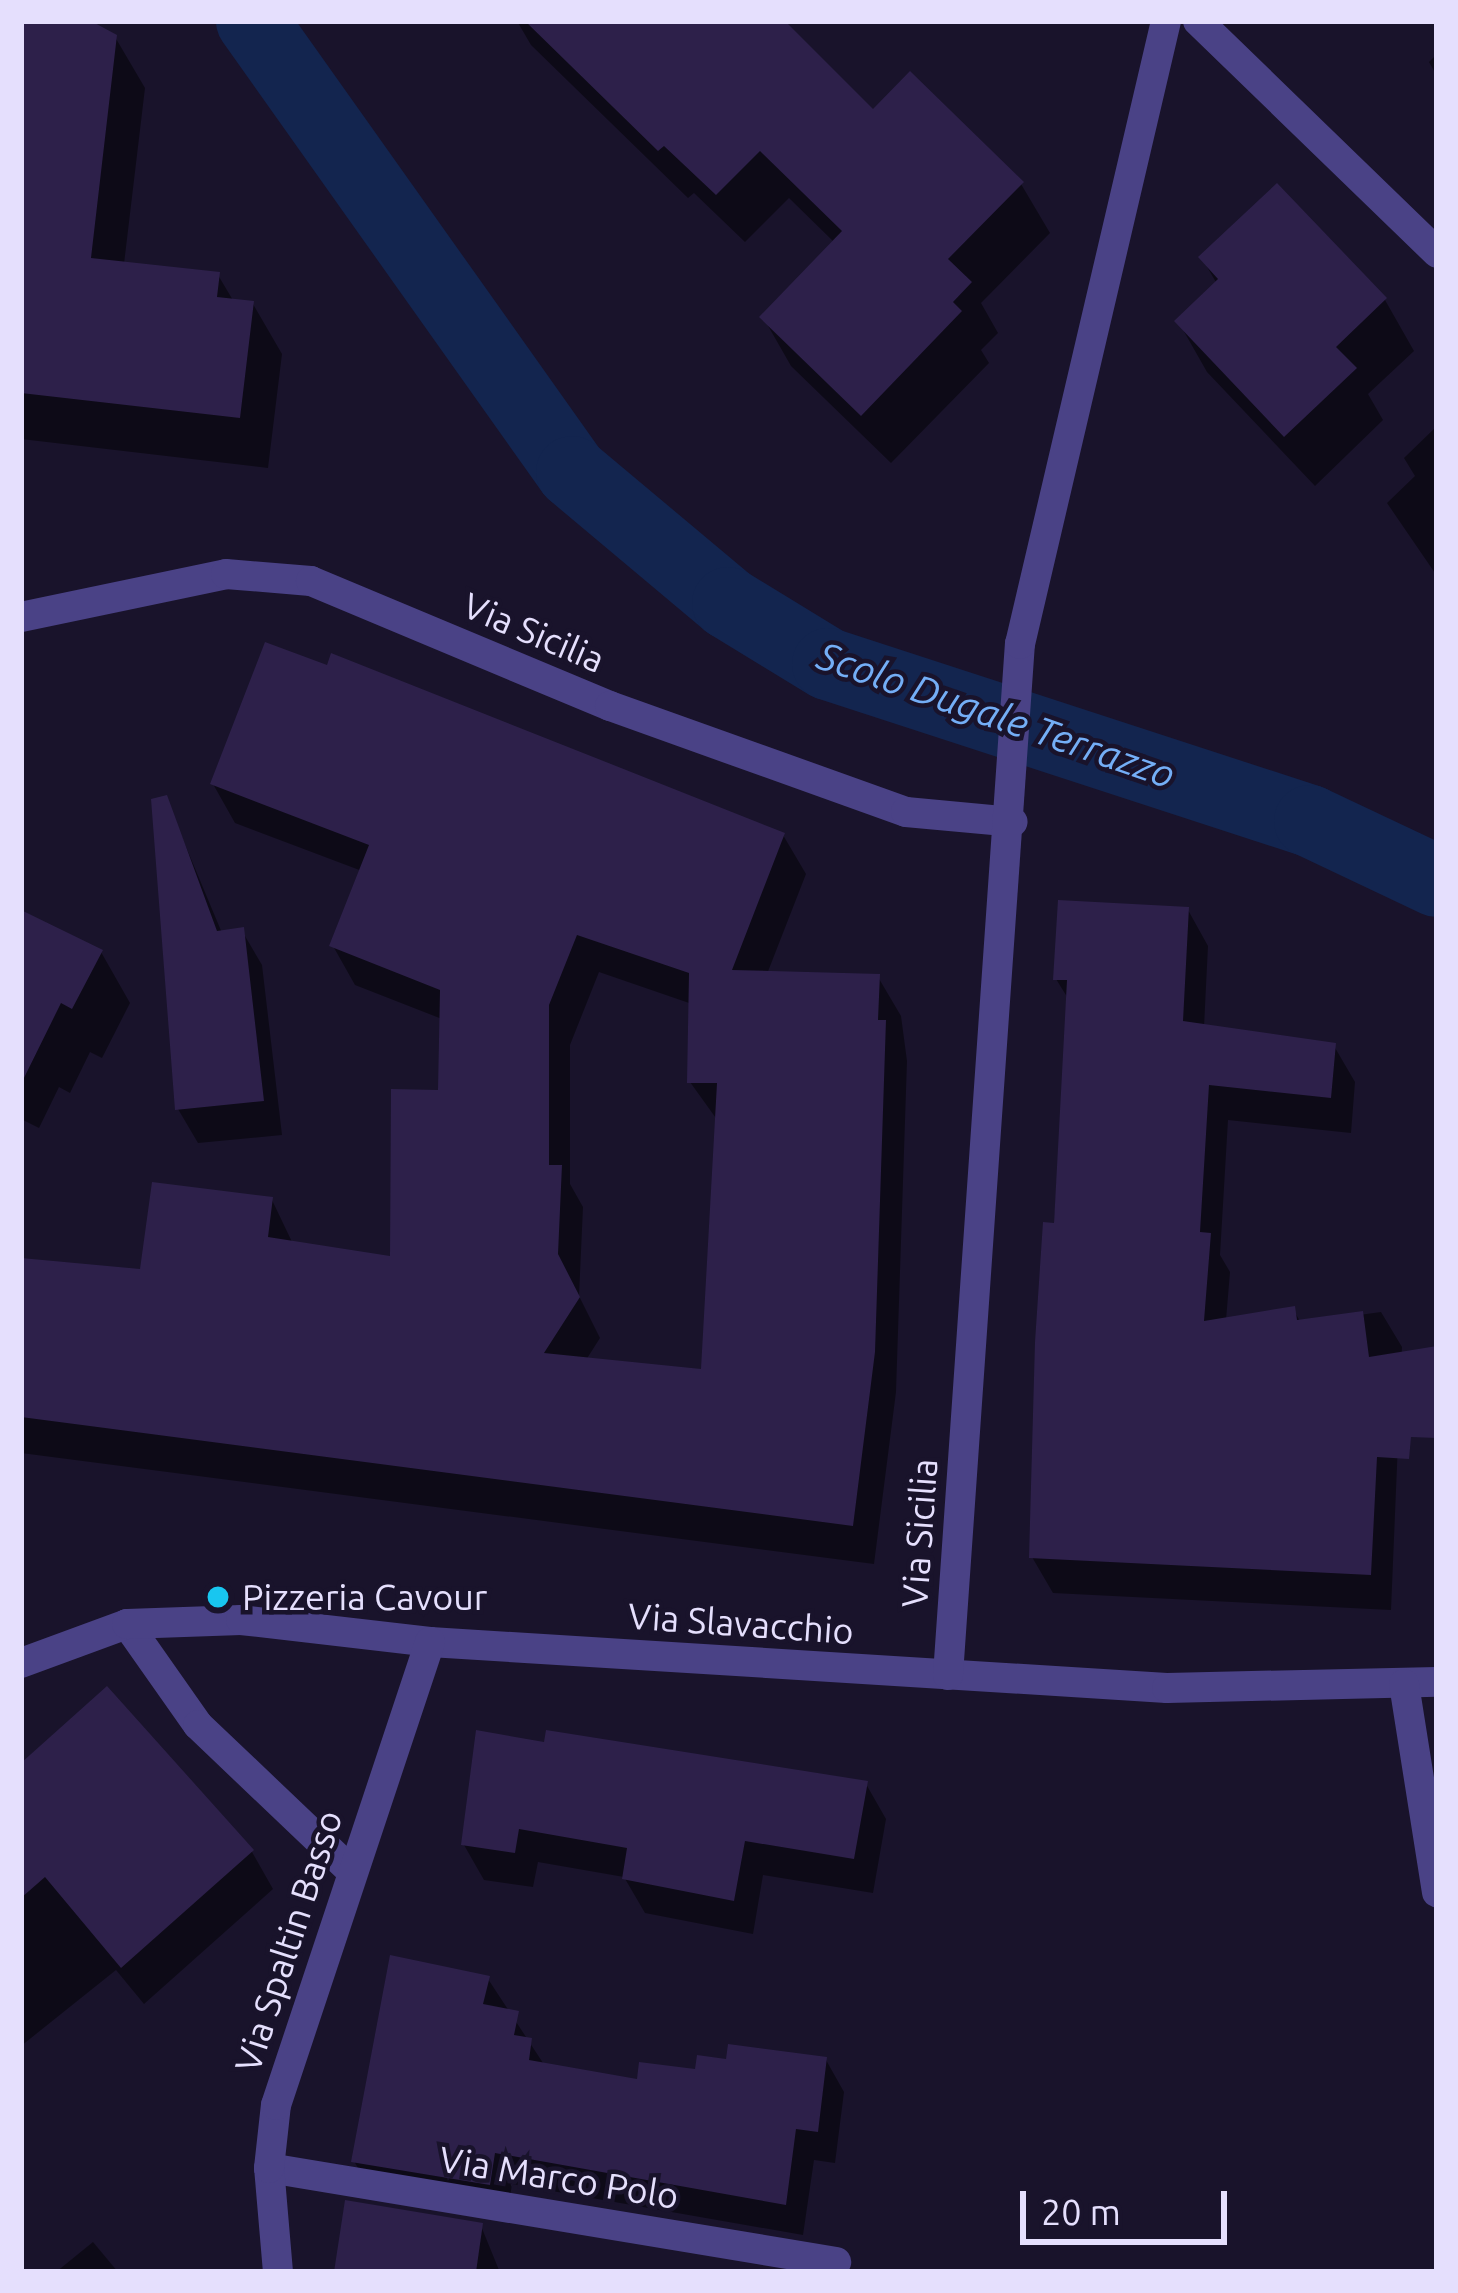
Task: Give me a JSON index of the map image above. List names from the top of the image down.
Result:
{
  "streets": {
    "street": [
      "Via Sicilia",
      "Via Slavacchio",
      "Via Spaltin Basso",
      "Via Marco Polo"
    ]
  },
  "crossings": [
    ["Via Sicilia", "Via Slavacchio"],
    ["Via Slavacchio", "Via Spaltin Basso"],
    ["Via Spaltin Basso", "Via Marco Polo"]
  ],
  "water": ["Scolo Dugale Terrazzo"],
  "places": ["Pizzeria Cavour"],
  "scale_bar": "20 m"
}
